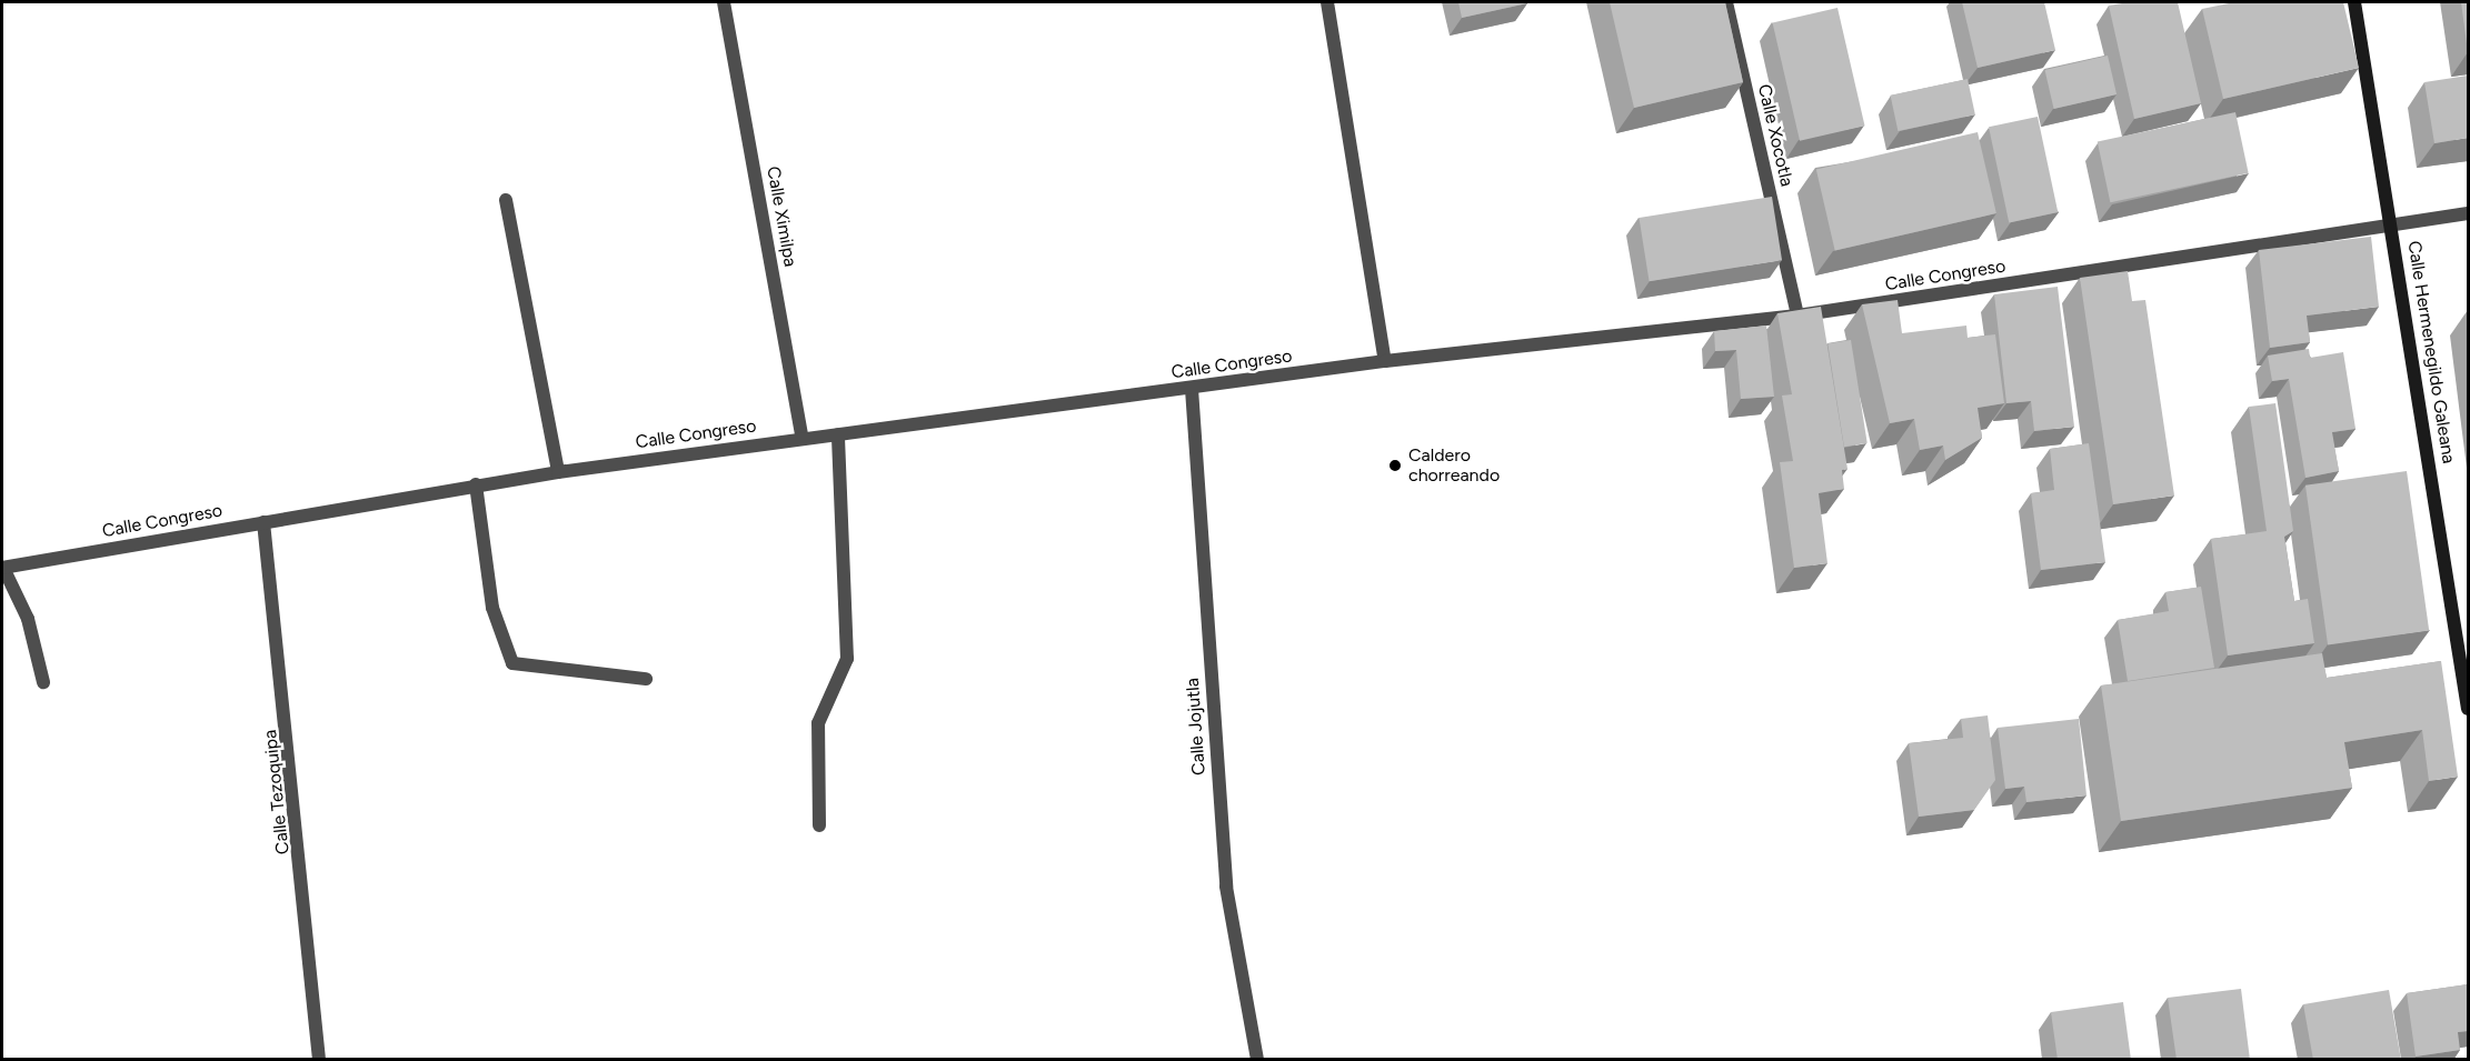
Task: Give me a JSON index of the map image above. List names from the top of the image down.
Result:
{
  "streets": {
    "street": [
      "Calle Xocotla",
      "Calle Ximilpa",
      "Calle Congreso",
      "Calle Hermenegildo Galeana",
      "Calle Jojutla",
      "Calle Tezoquipa"
    ]
  },
  "crossings": [
    ["Calle Xocotla", "Calle Congreso"],
    ["Calle Ximilpa", "Calle Congreso"],
    ["Calle Congreso", "Calle Hermenegildo Galeana"],
    ["Calle Congreso", "Calle Jojutla"],
    ["Calle Congreso", "Calle Tezoquipa"]
  ],
  "places": ["Caldero chorreando"]
}
